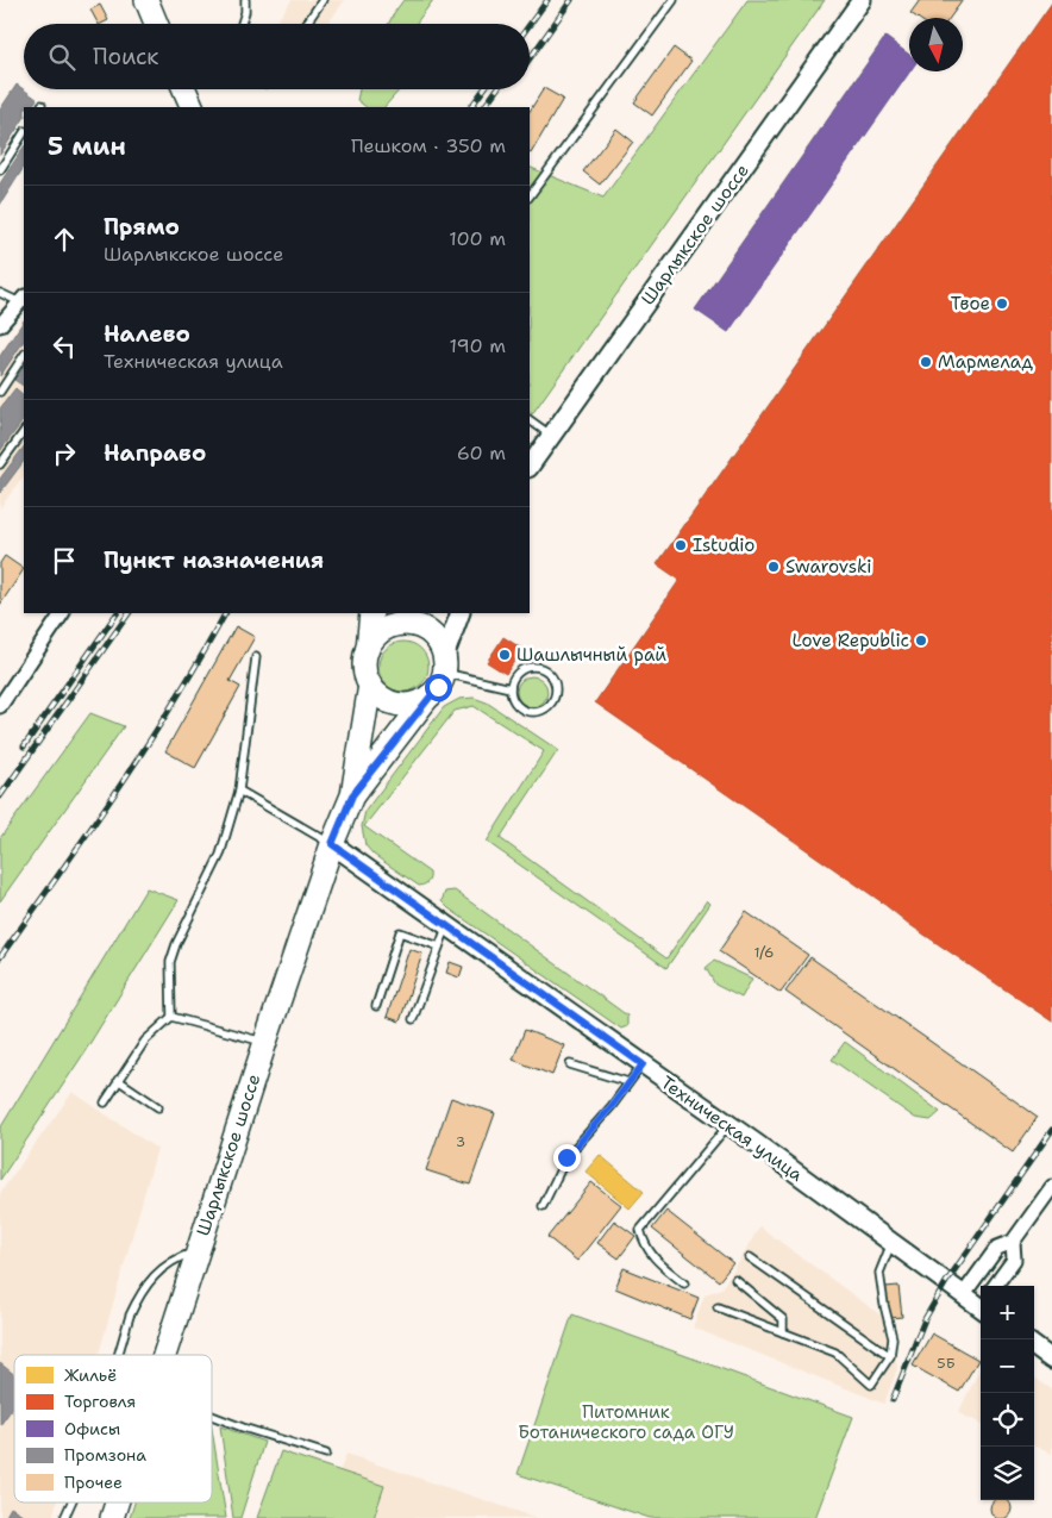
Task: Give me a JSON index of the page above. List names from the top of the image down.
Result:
{
  "streets": {
    "main road": ["Шарлыкское шоссе"],
    "street": ["Техническая улица"]
  },
  "crossings": [
    ["Шарлыкское шоссе", "Техническая улица"]
  ],
  "parks": ["Питомник Ботанического сада ОГУ"],
  "places": [
    "Твое",
    "Мармелад",
    "Istudio",
    "Swarovski",
    "Love Republic",
    "Шашлычный рай"
  ],
  "house_numbers": ["1/6", "3", "5Б"],
  "legend": [
    "Жильё",
    "Торговля",
    "Офисы",
    "Промзона",
    "Прочее"
  ],
  "north": "bottom",
  "page": {
    "search": "Поиск",
    "heading": ["5 мин", "Пешком · 350 m"],
    "list": [
      ["Прямо", "Шарлыкское шоссе", "100 m"],
      ["Налево", "Техническая улица", "190 m"],
      ["Направо", "60 m"],
      "Пункт назначения"
    ],
    "map_buttons": ["+", "−"]
  }
}
